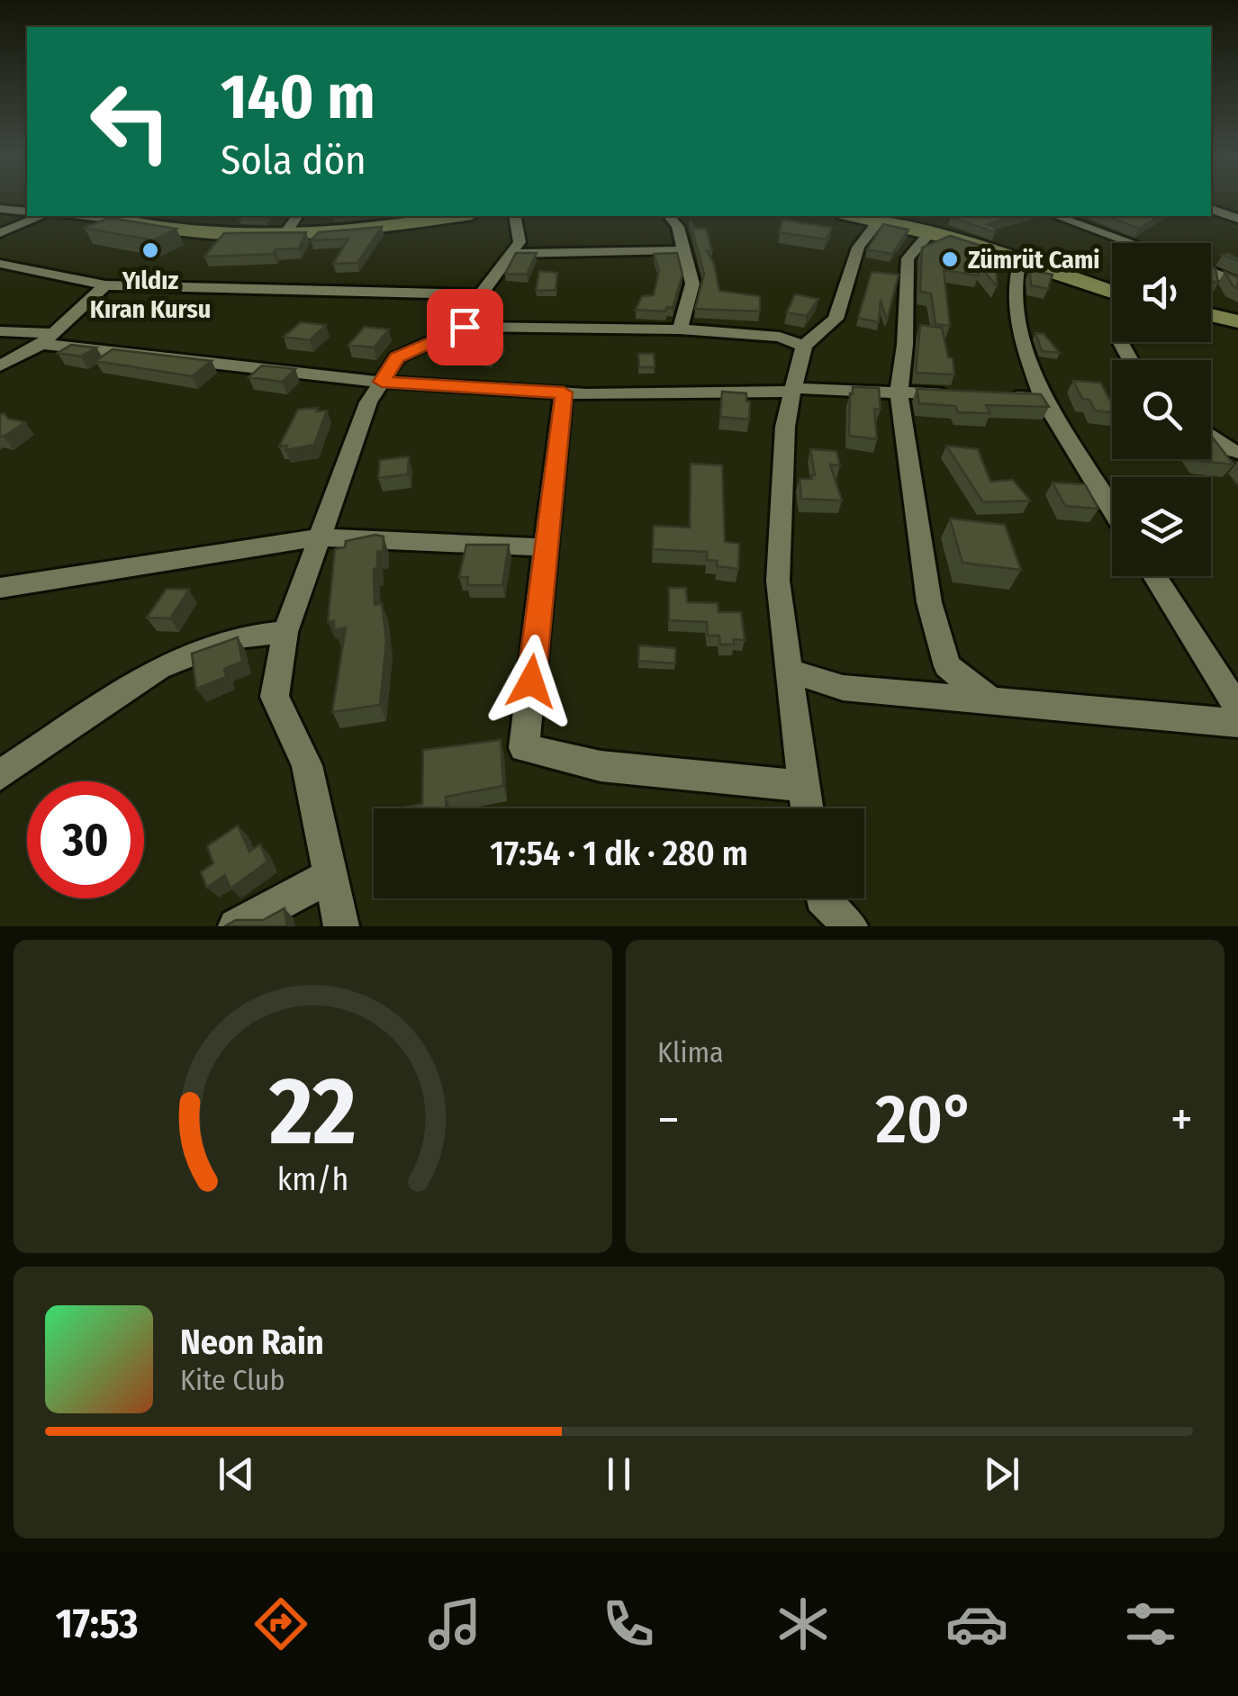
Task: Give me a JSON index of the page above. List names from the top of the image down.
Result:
{
  "places": ["Yıldız Kıran Kursu", "Zümrüt Cami"],
  "page": {
    "turn": ["140 m", "Sola dön"],
    "limit": "30",
    "trip": "17:54 · 1 dk · 280 m",
    "tile": "Klima",
    "heat": ["−", "20°", "+"],
    "song": ["Neon Rain", "Kite Club"],
    "tabs": "17:53",
    "gauge": ["22", "km/h"]
  }
}
